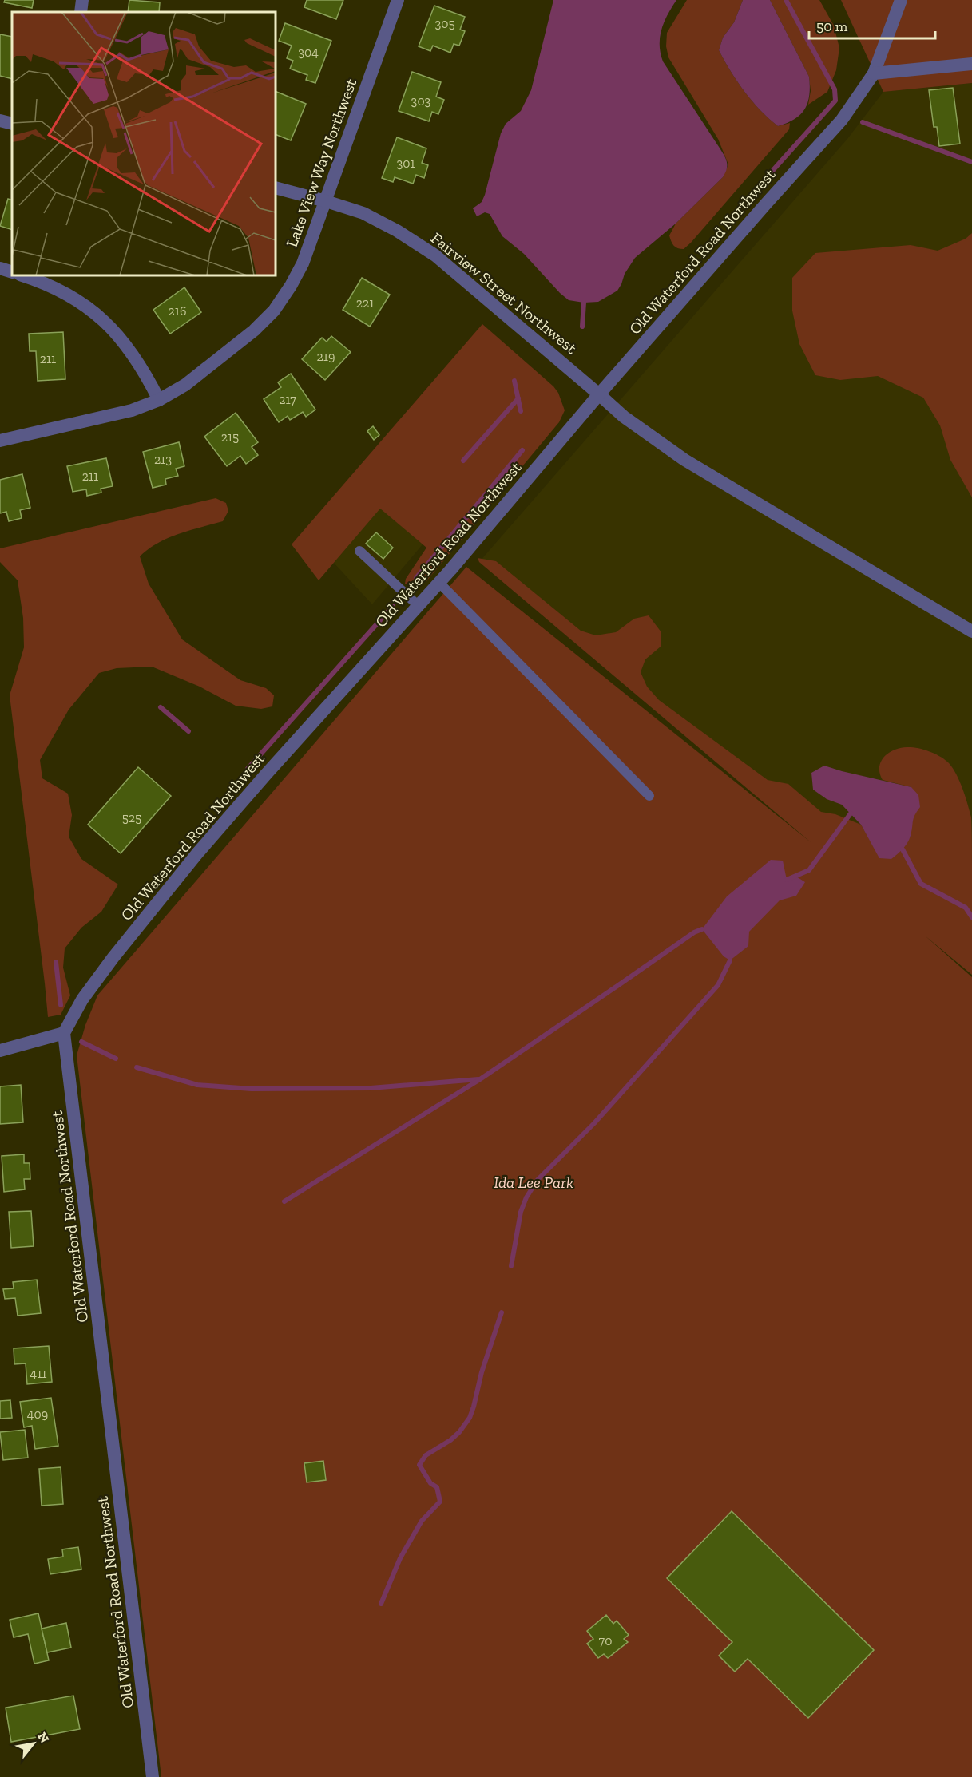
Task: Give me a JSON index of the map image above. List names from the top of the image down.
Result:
{
  "streets": {
    "street": ["Lake View Way Northwest", "Old Waterford Road Northwest", "Fairview Street Northwest"]
  },
  "crossings": [
    ["Lake View Way Northwest", "Fairview Street Northwest"],
    ["Old Waterford Road Northwest", "Fairview Street Northwest"]
  ],
  "parks": ["Ida Lee Park"],
  "house_numbers": [
    "305",
    "304",
    "303",
    "301",
    "221",
    "216",
    "219",
    "211",
    "217",
    "215",
    "213",
    "211",
    "525",
    "411",
    "409",
    "70"
  ],
  "scale_bar": "50 m",
  "north": "top right"
}
